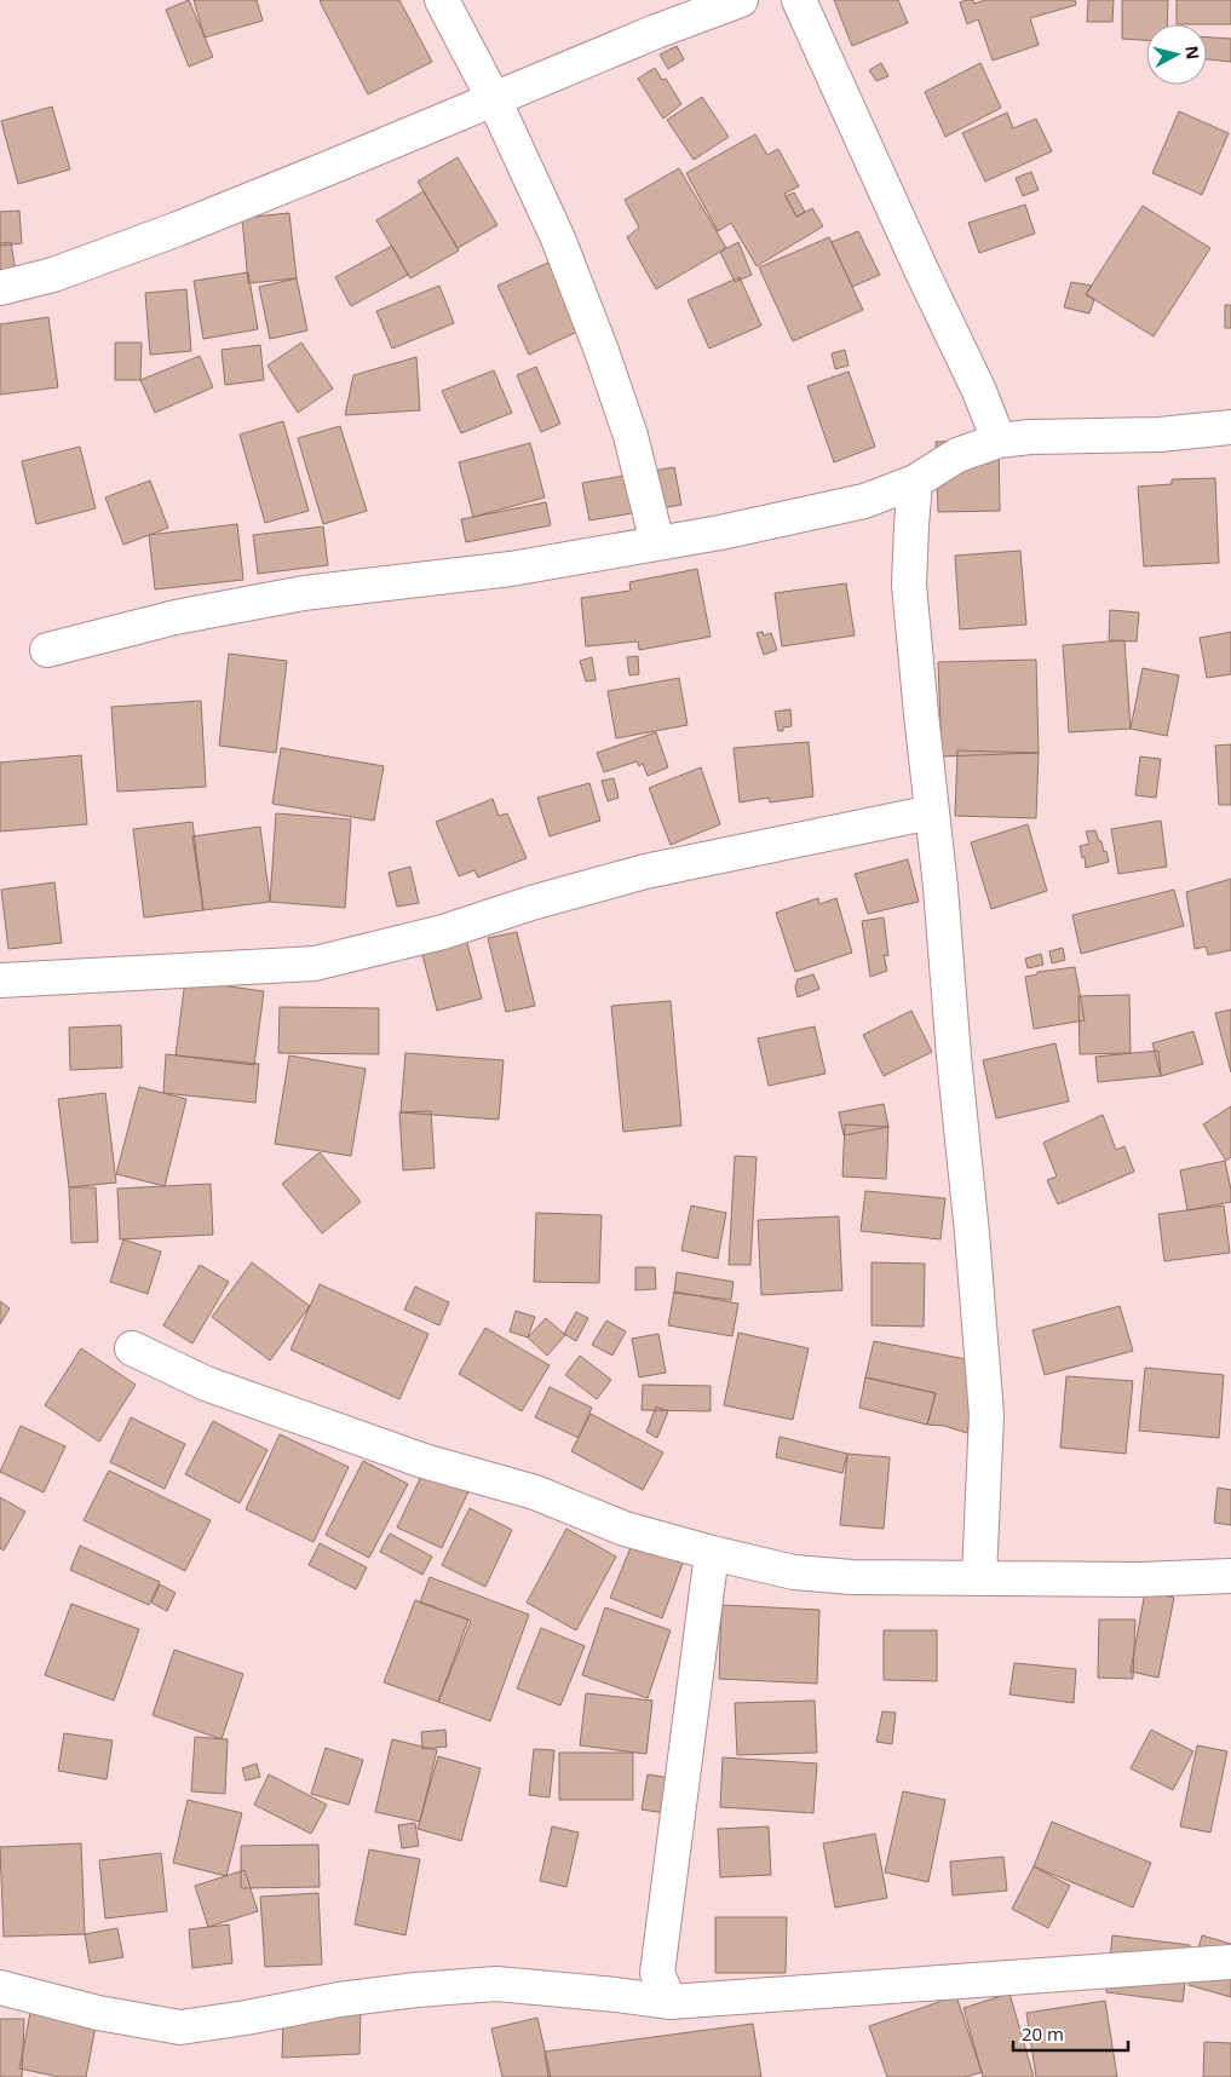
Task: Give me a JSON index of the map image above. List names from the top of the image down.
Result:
{
  "scale_bar": "20 m",
  "north": "right"
}
